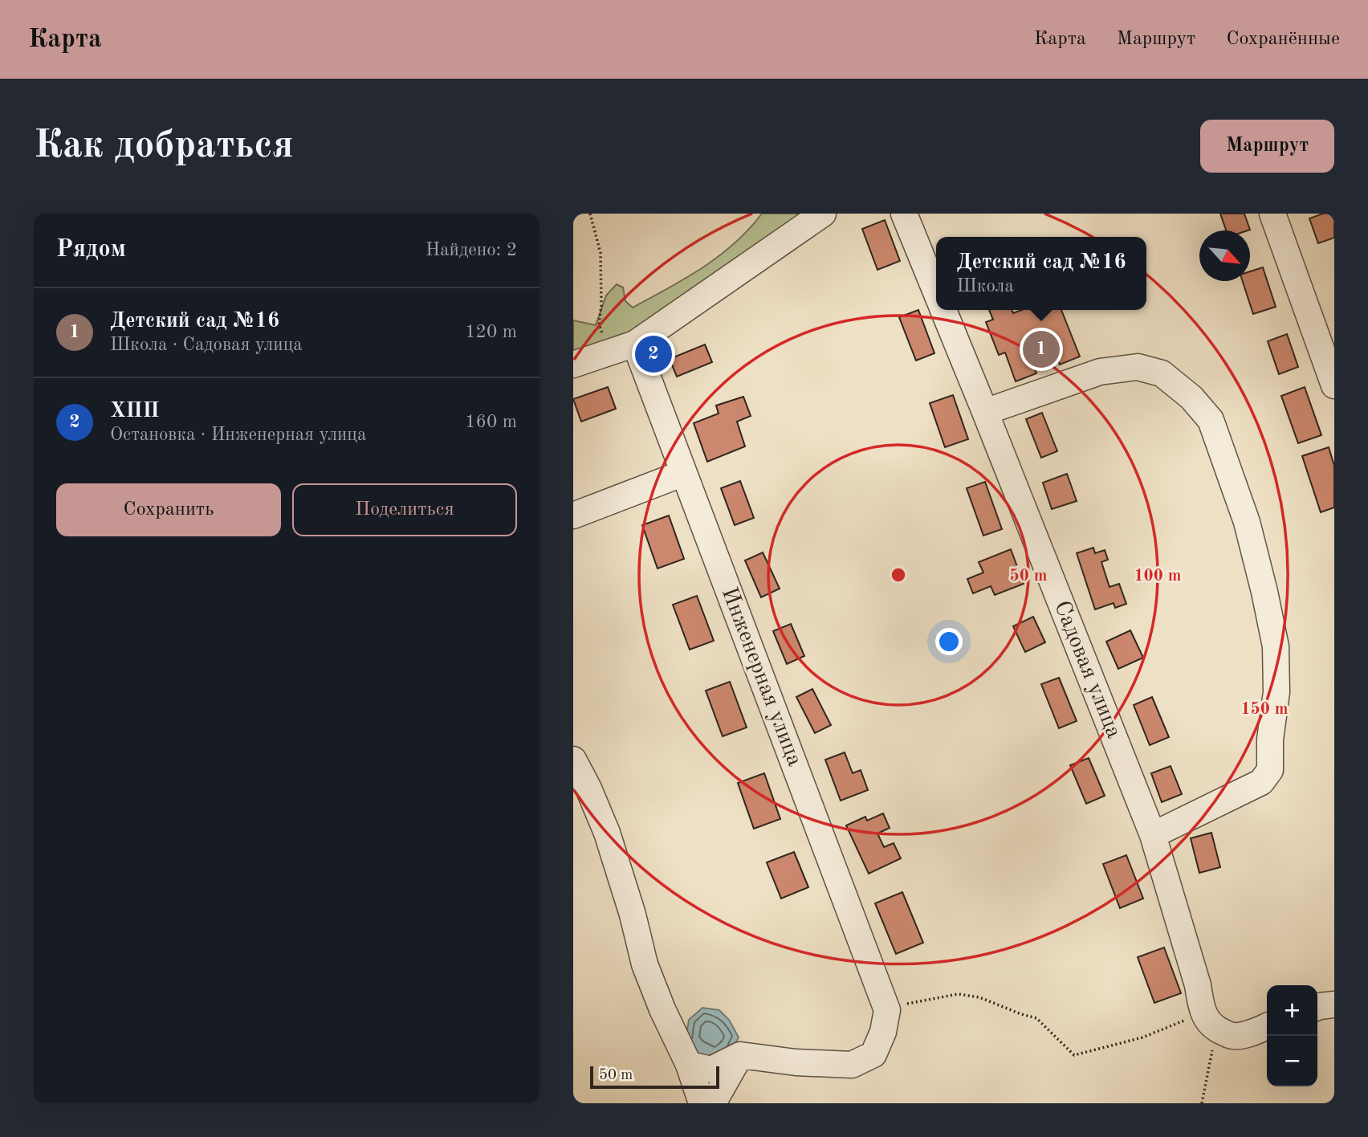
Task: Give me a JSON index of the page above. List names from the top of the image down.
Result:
{
  "streets": {
    "street": ["Садовая улица", "Инженерная улица"]
  },
  "scale_bar": "50 m",
  "north": "bottom right",
  "page": {
    "header": "Карта",
    "nav": ["Карта", "Маршрут", "Сохранённые"],
    "buttons": [
      "Маршрут",
      ["Сохранить", "Поделиться"]
    ],
    "title": "Как добраться",
    "heading": ["Рядом", "Найдено: 2"],
    "popup": ["Детский сад №16", "Школа"],
    "list": [
      {
        "mark": "1",
        "name": "Детский сад №16",
        "note": "Школа · Садовая улица",
        "value": "120 m"
      },
      {
        "mark": "2",
        "name": "ХПП",
        "note": "Остановка · Инженерная улица",
        "value": "160 m"
      }
    ],
    "pins": ["1", "2"],
    "map_buttons": ["+", "−"],
    "scale": "50 m"
  },
  "rings": ["50 m", "100 m", "150 m"]
}
